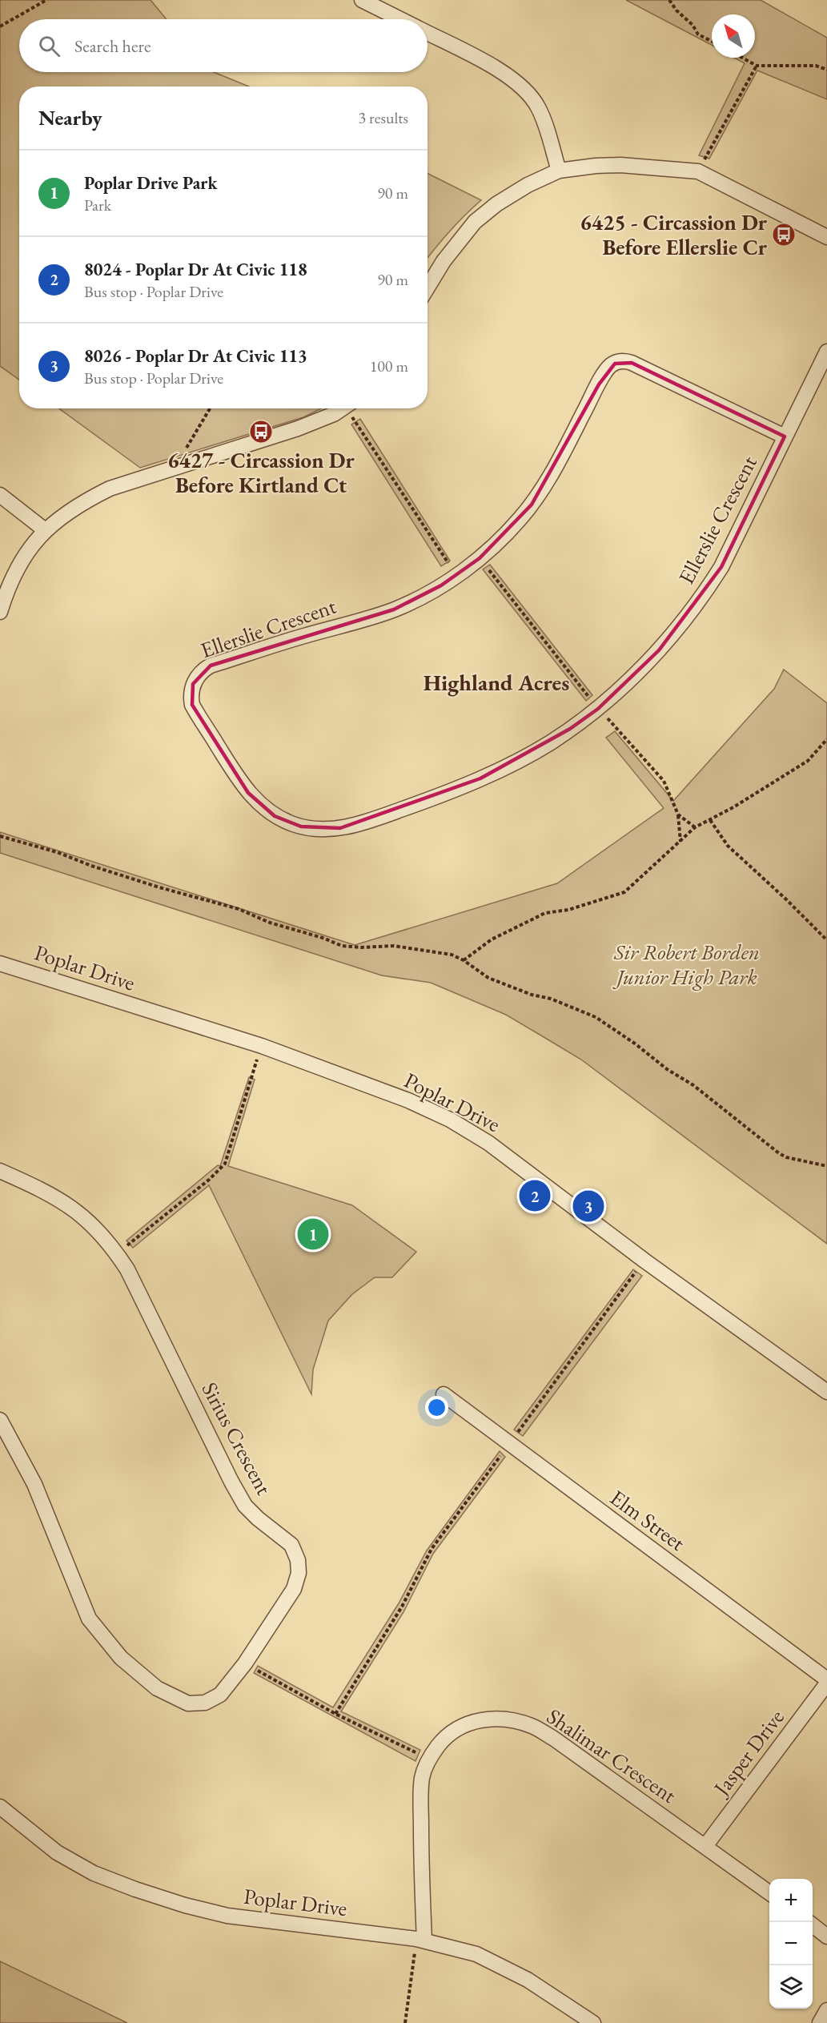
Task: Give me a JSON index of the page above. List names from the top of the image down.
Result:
{
  "streets": {
    "street": [
      "Ellerslie Crescent",
      "Poplar Drive",
      "Sirius Crescent",
      "Elm Street",
      "Jasper Drive",
      "Shalimar Crescent"
    ]
  },
  "crossings": [
    ["Poplar Drive", "Shalimar Crescent"],
    ["Jasper Drive", "Shalimar Crescent"]
  ],
  "districts": ["Highland Acres"],
  "parks": ["Sir Robert Borden Junior High Park"],
  "places": {
    "bus stop": ["6425 - Circassion Dr Before Ellerslie Cr", "6427 - Circassion Dr Before Kirtland Ct"]
  },
  "north": "top left",
  "page": {
    "search": "Search here",
    "heading": ["Nearby", "3 results"],
    "list": [
      {
        "mark": "1",
        "name": "Poplar Drive Park",
        "note": "Park",
        "value": "90 m"
      },
      {
        "mark": "2",
        "name": "8024 - Poplar Dr At Civic 118",
        "note": "Bus stop · Poplar Drive",
        "value": "90 m"
      },
      {
        "mark": "3",
        "name": "8026 - Poplar Dr At Civic 113",
        "note": "Bus stop · Poplar Drive",
        "value": "100 m"
      }
    ],
    "pins": ["2", "3", "1"],
    "map_buttons": ["+", "−"]
  }
}
